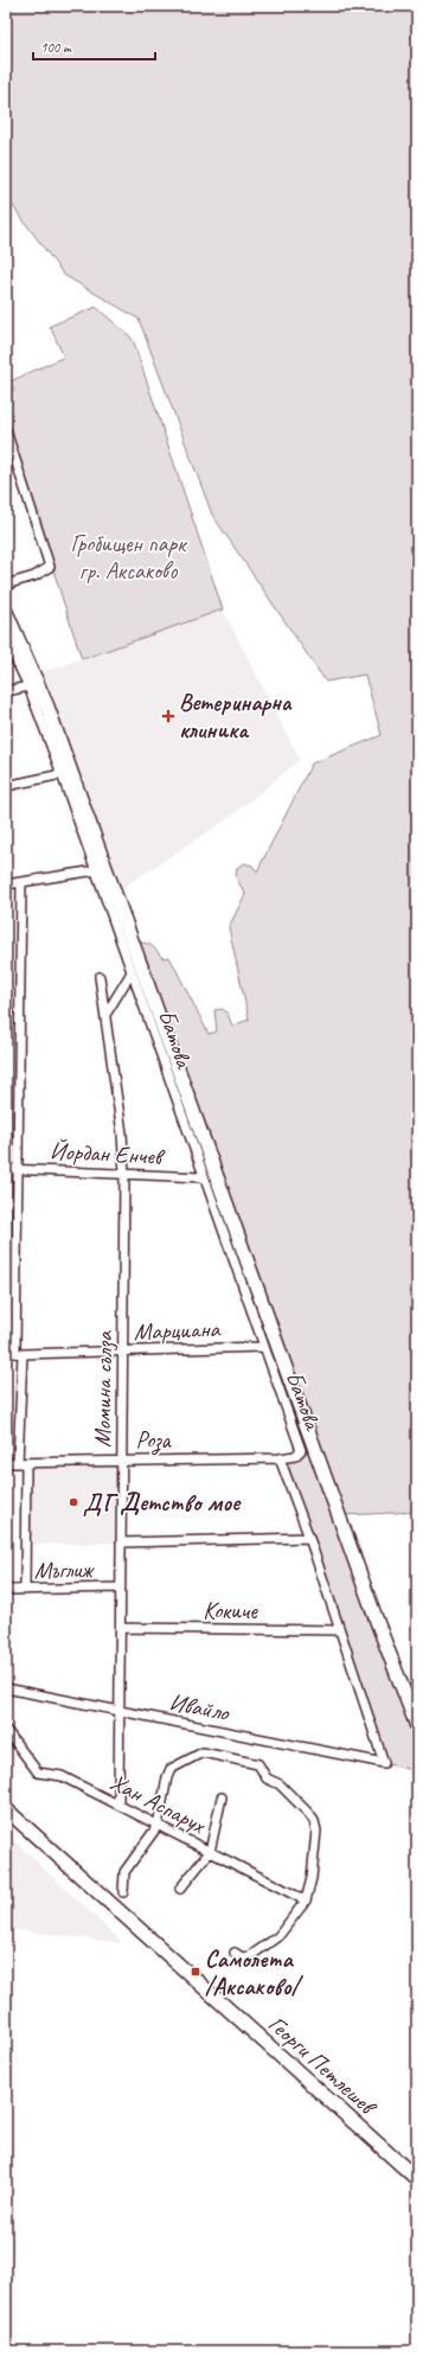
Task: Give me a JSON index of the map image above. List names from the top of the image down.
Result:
{
  "streets": {
    "main road": ["Георги Петлешев"],
    "street": [
      "Батова",
      "Йордан Енчев",
      "Марциана",
      "Момина сълза",
      "Роза",
      "Мъглиж",
      "Кокиче",
      "Ивайло",
      "Хан Аспарух"
    ]
  },
  "crossings": [
    ["Батова", "Йордан Енчев"],
    ["Батова", "Марциана"],
    ["Батова", "Роза"],
    ["Батова", "Кокиче"],
    ["Батова", "Ивайло"],
    ["Йордан Енчев", "Момина сълза"],
    ["Марциана", "Момина сълза"],
    ["Момина сълза", "Роза"],
    ["Момина сълза", "Мъглиж"],
    ["Момина сълза", "Кокиче"],
    ["Момина сълза", "Ивайло"],
    ["Момина сълза", "Хан Аспарух"]
  ],
  "parks": ["Гробищен парк гр. Аксаково"],
  "places": {
    "health": ["Ветеринарна клиника"],
    "other": ["ДГ Детство мое"],
    "transit": ["Самолета /Аксаково/"]
  },
  "scale_bar": "100 m"
}
